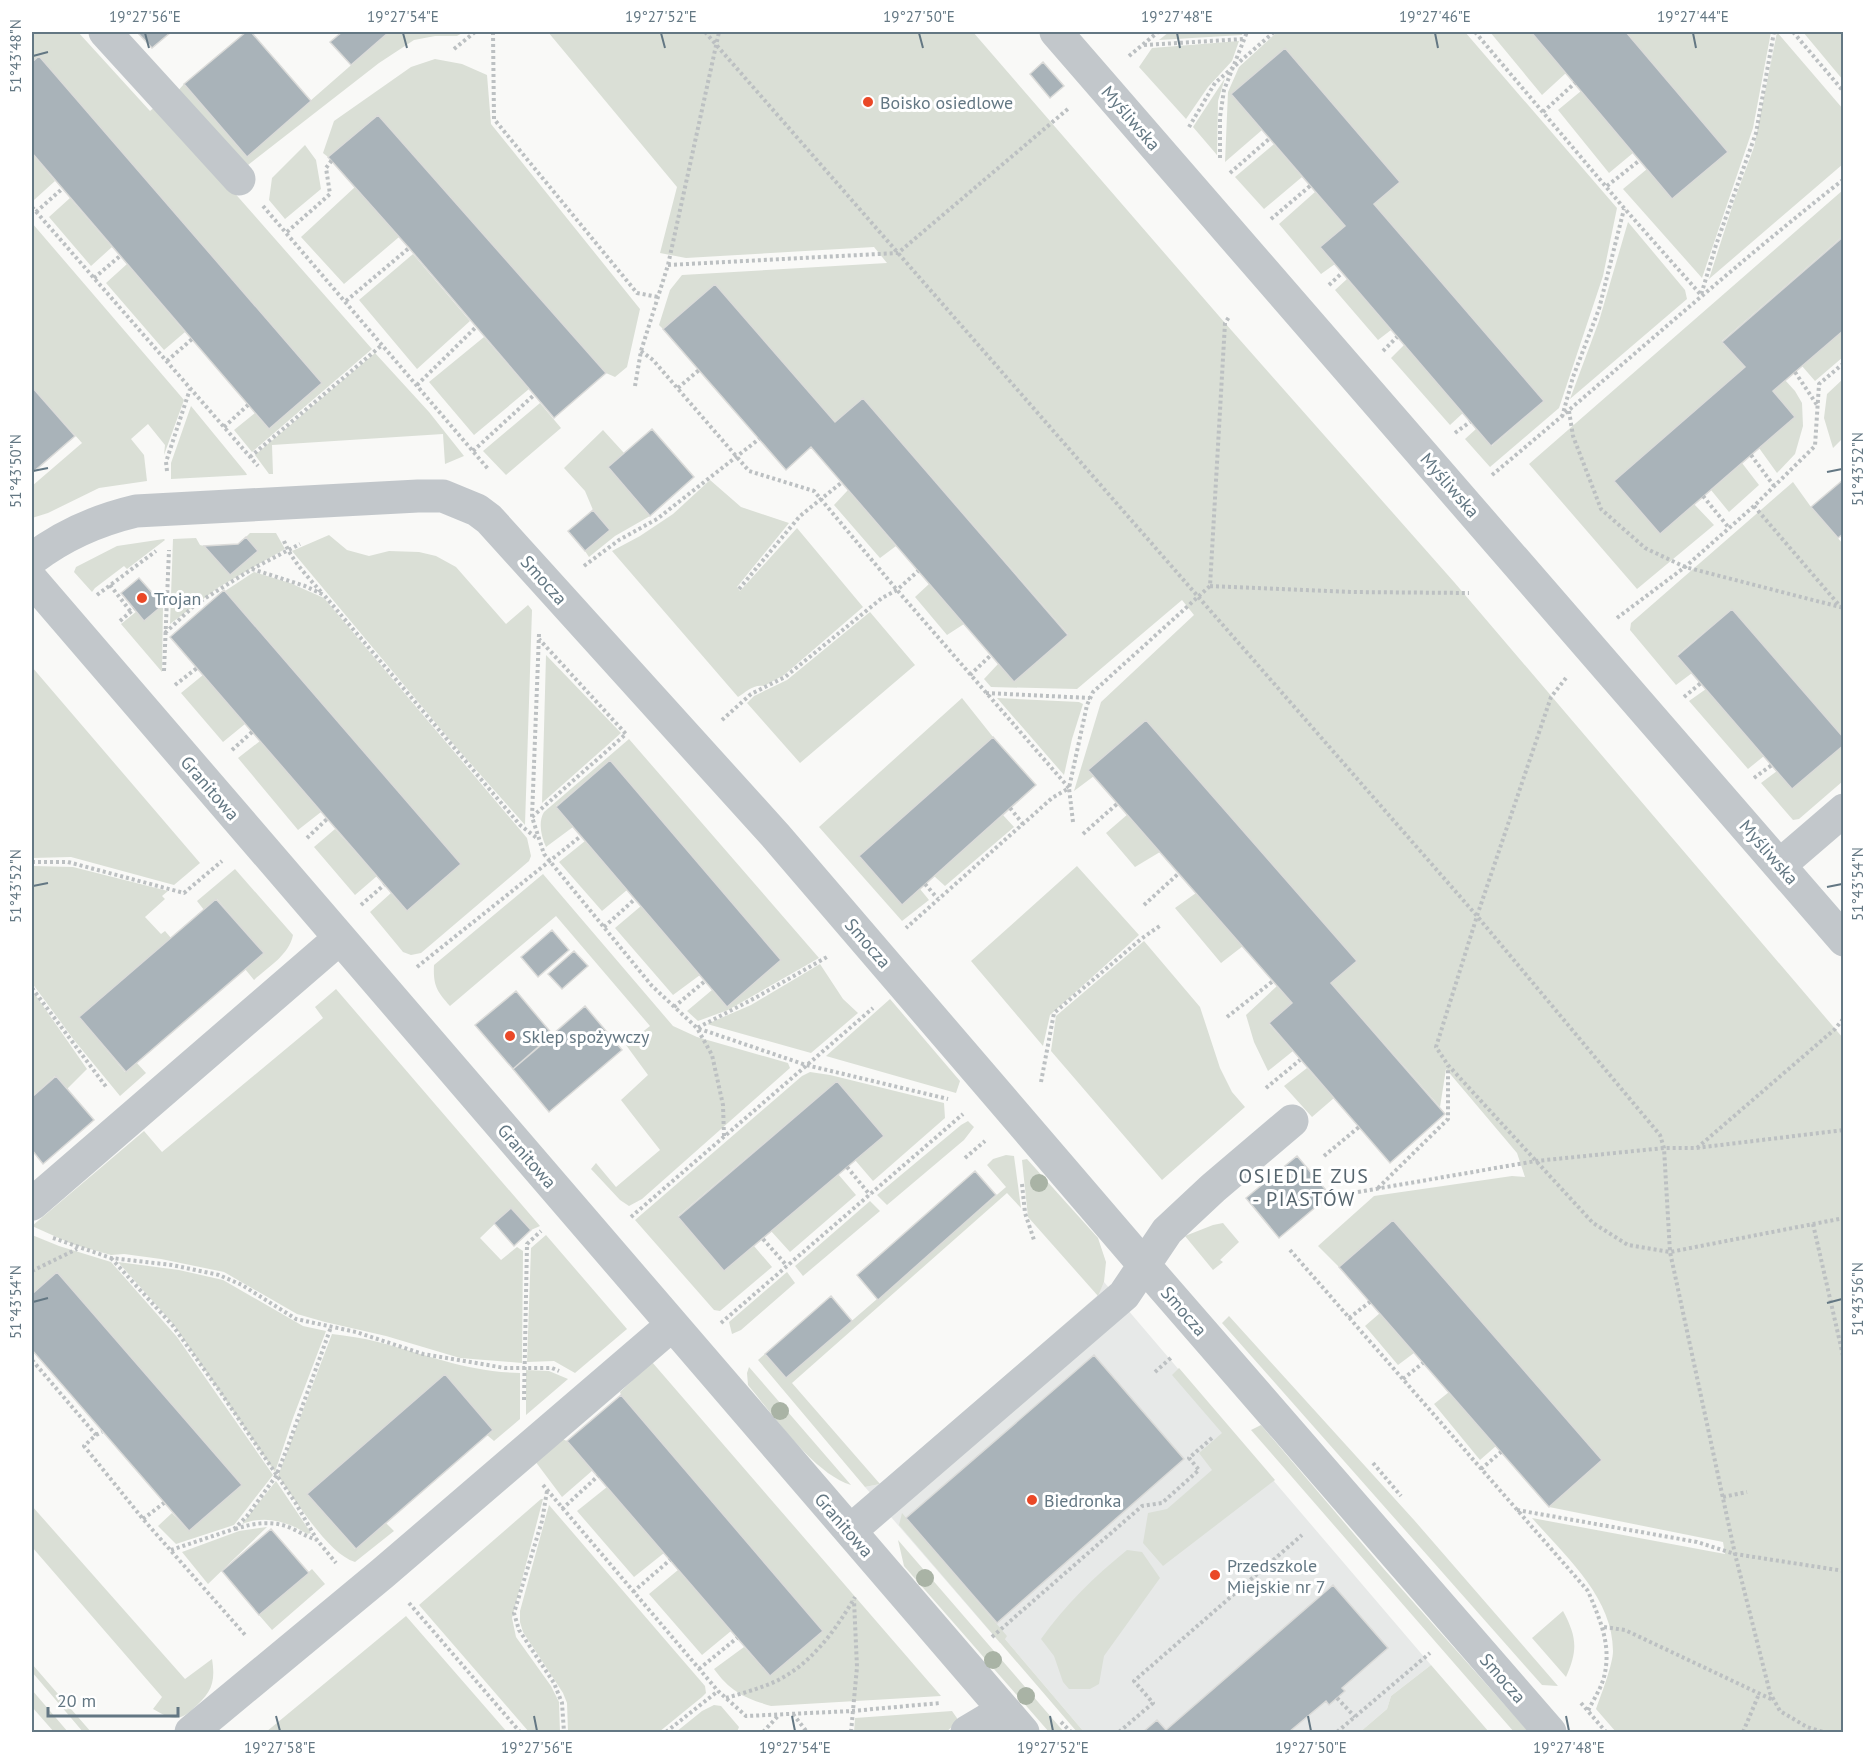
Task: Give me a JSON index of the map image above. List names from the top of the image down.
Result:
{
  "streets": {
    "street": ["Myśliwska", "Smocza", "Granitowa"]
  },
  "districts": ["OSIEDLE ZUS - PIASTÓW"],
  "places": [
    "Boisko osiedlowe",
    "Trojan",
    "Sklep spożywczy",
    "Biedronka",
    "Przedszkole Miejskie nr 7"
  ],
  "scale_bar": "20 m",
  "coordinates": [
    "19°27'56\"E",
    "19°27'54\"E",
    "19°27'52\"E",
    "19°27'50\"E",
    "19°27'48\"E",
    "19°27'46\"E",
    "19°27'44\"E",
    "51°43'48\"N",
    "51°43'52\"N",
    "51°43'50\"N",
    "51°43'54\"N",
    "51°43'56\"N",
    "19°27'58\"E"
  ]
}
